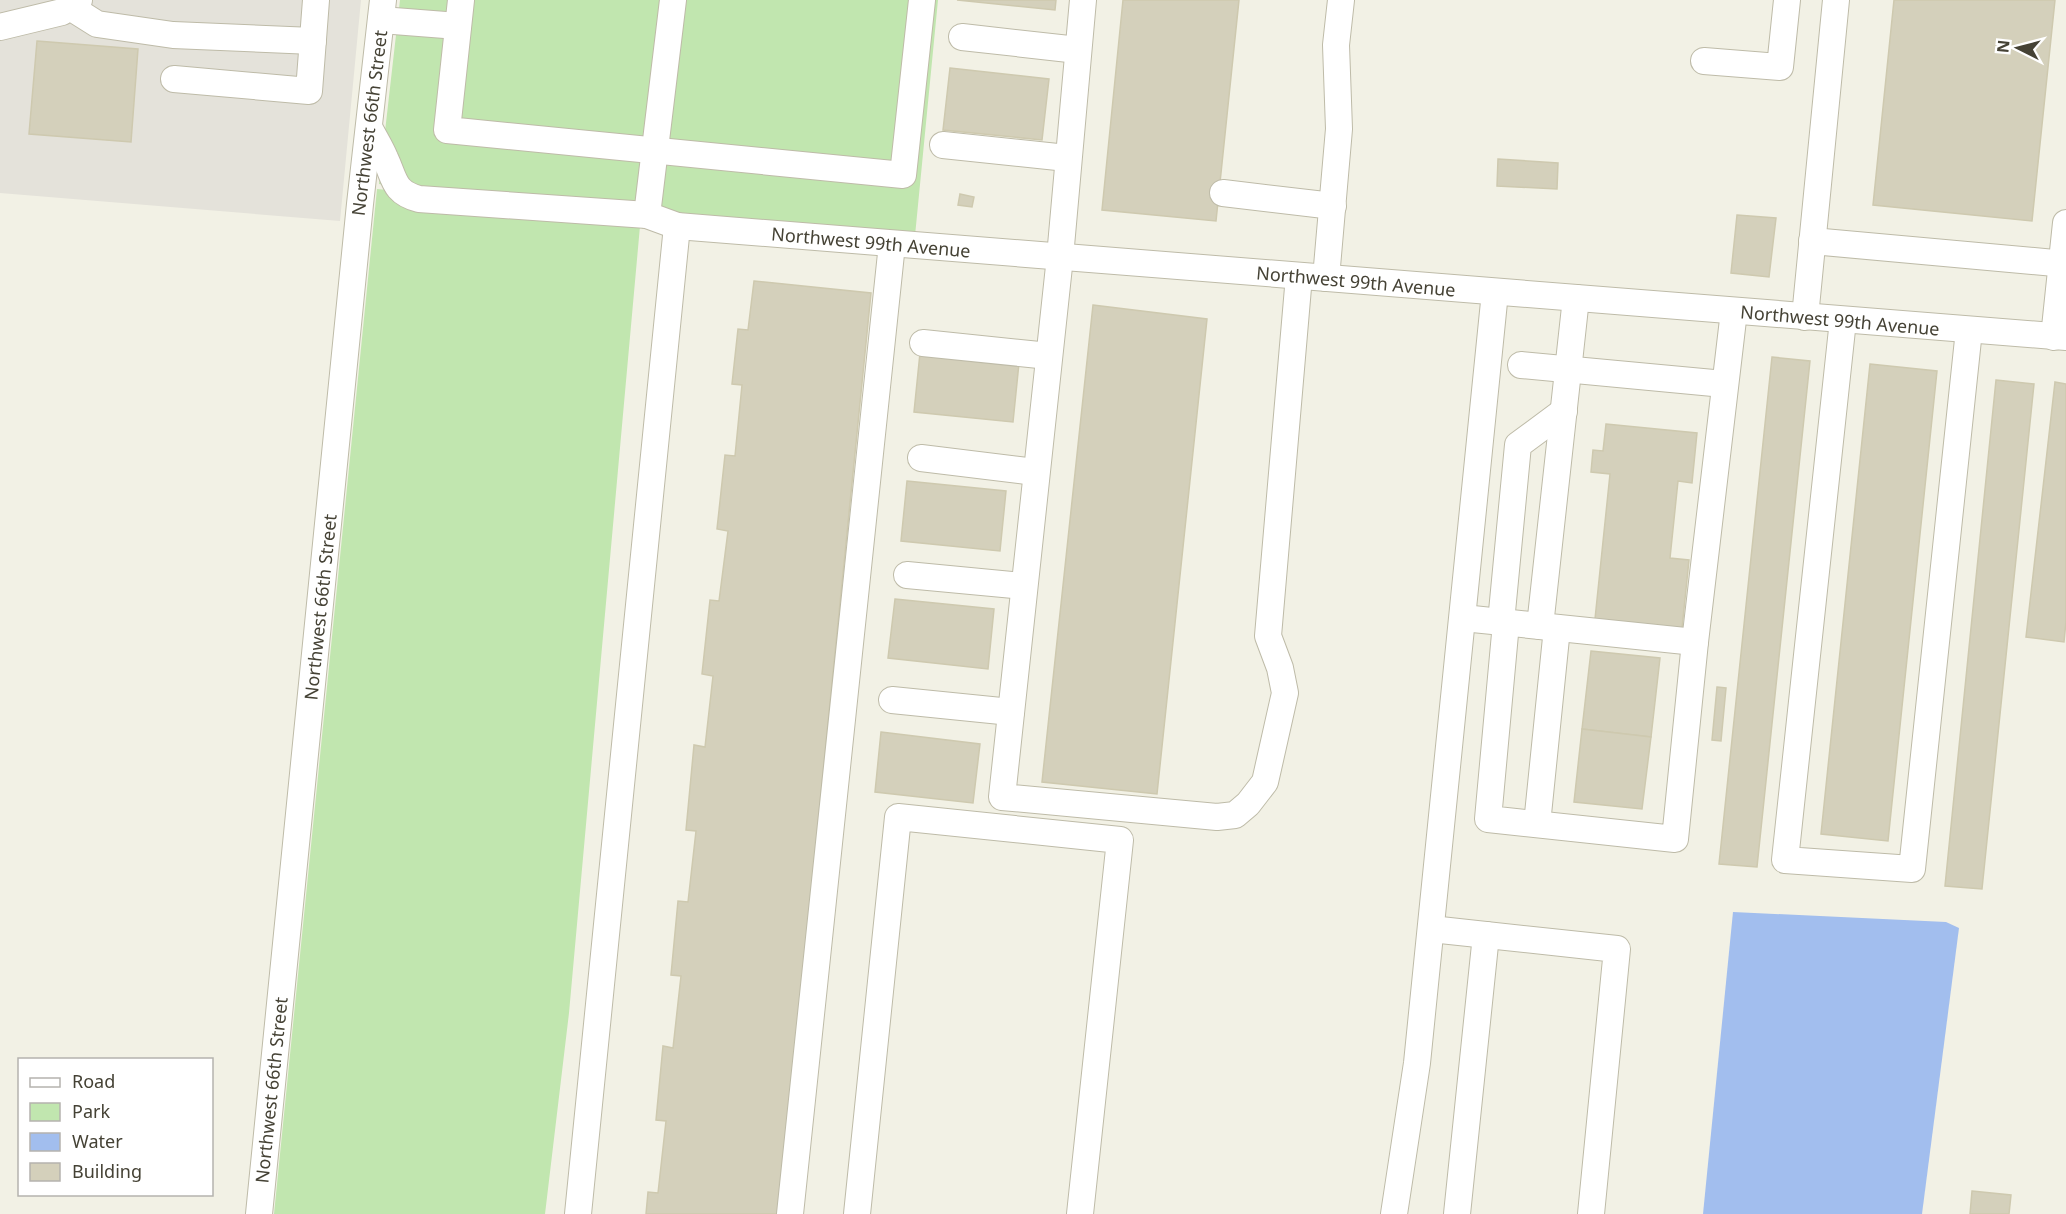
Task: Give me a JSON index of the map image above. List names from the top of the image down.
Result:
{
  "streets": {
    "street": ["Northwest 66th Street", "Northwest 99th Avenue"]
  },
  "crossings": [
    ["Northwest 66th Street", "Northwest 99th Avenue"]
  ],
  "legend": [
    "Road",
    "Park",
    "Water",
    "Building"
  ],
  "north": "left"
}
